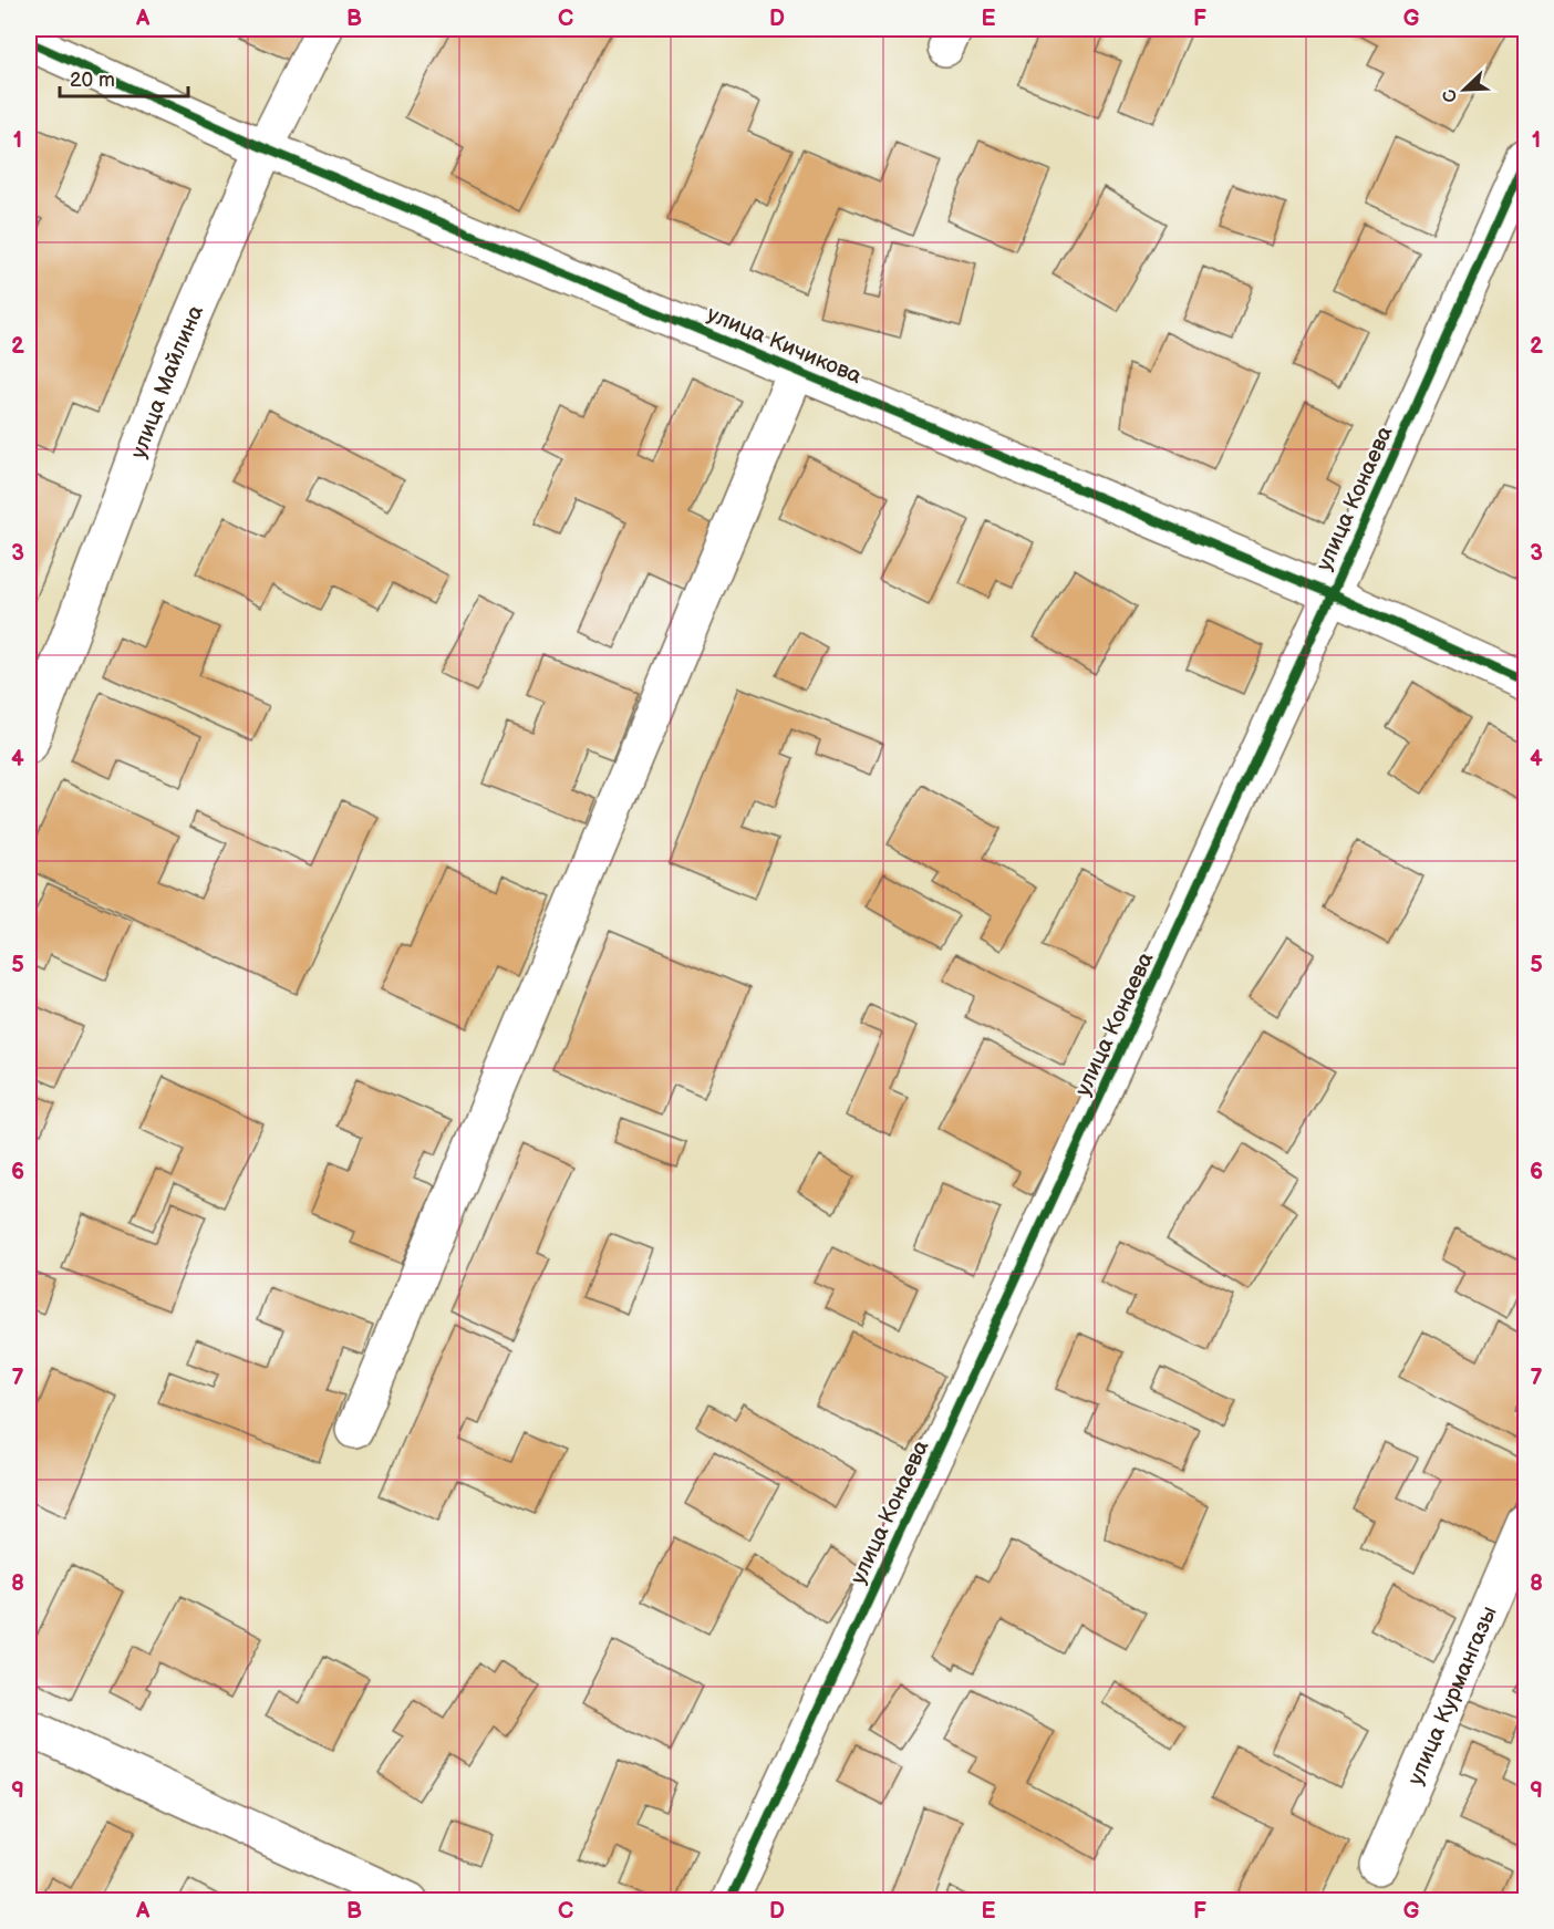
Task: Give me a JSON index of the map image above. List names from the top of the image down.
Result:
{
  "streets": {
    "street": [
      "улица Кичикова",
      "улица Майлина",
      "улица Конаева",
      "улица Курмангазы"
    ]
  },
  "crossings": [
    ["улица Кичикова", "улица Майлина"],
    ["улица Кичикова", "улица Конаева"]
  ],
  "scale_bar": "20 m",
  "north": "bottom left",
  "grid": {
    "columns": [
      "A",
      "B",
      "C",
      "D",
      "E",
      "F",
      "G"
    ],
    "rows": [
      "1",
      "2",
      "3",
      "4",
      "5",
      "6",
      "7",
      "8",
      "9"
    ]
  }
}
